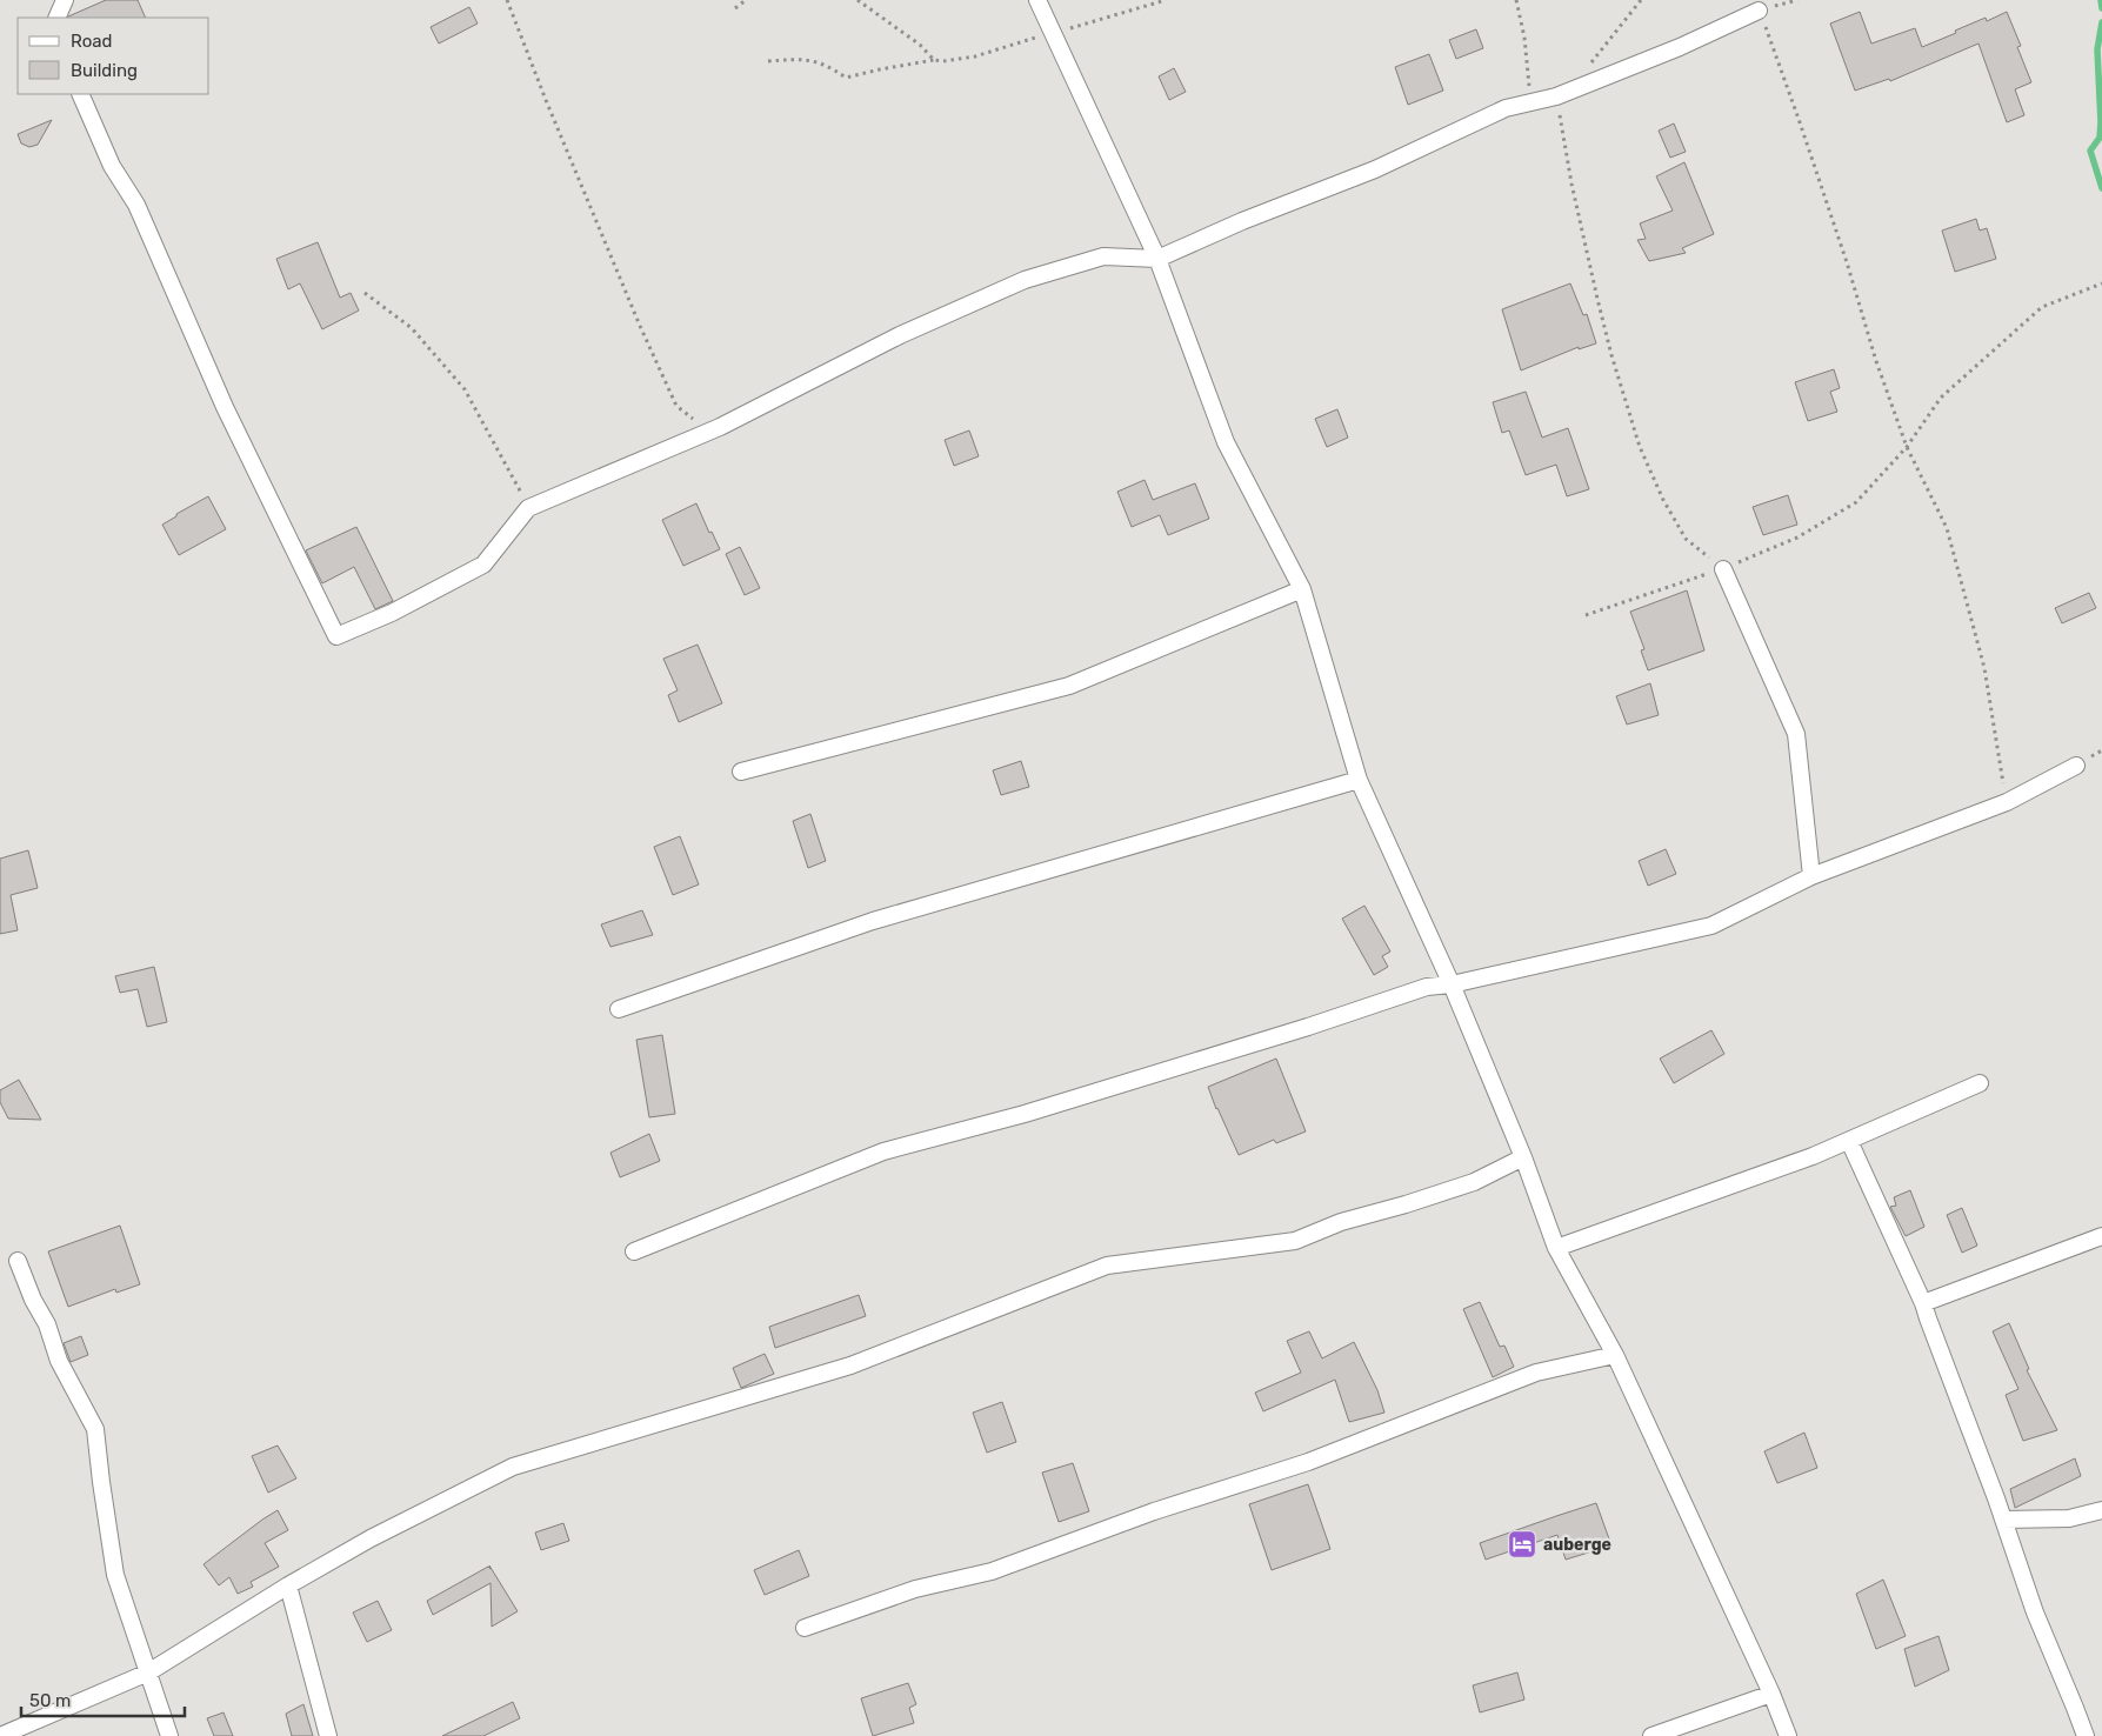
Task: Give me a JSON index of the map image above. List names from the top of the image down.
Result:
{
  "places": {
    "hotel": ["auberge"]
  },
  "legend": ["Road", "Building"],
  "scale_bar": "50 m"
}
